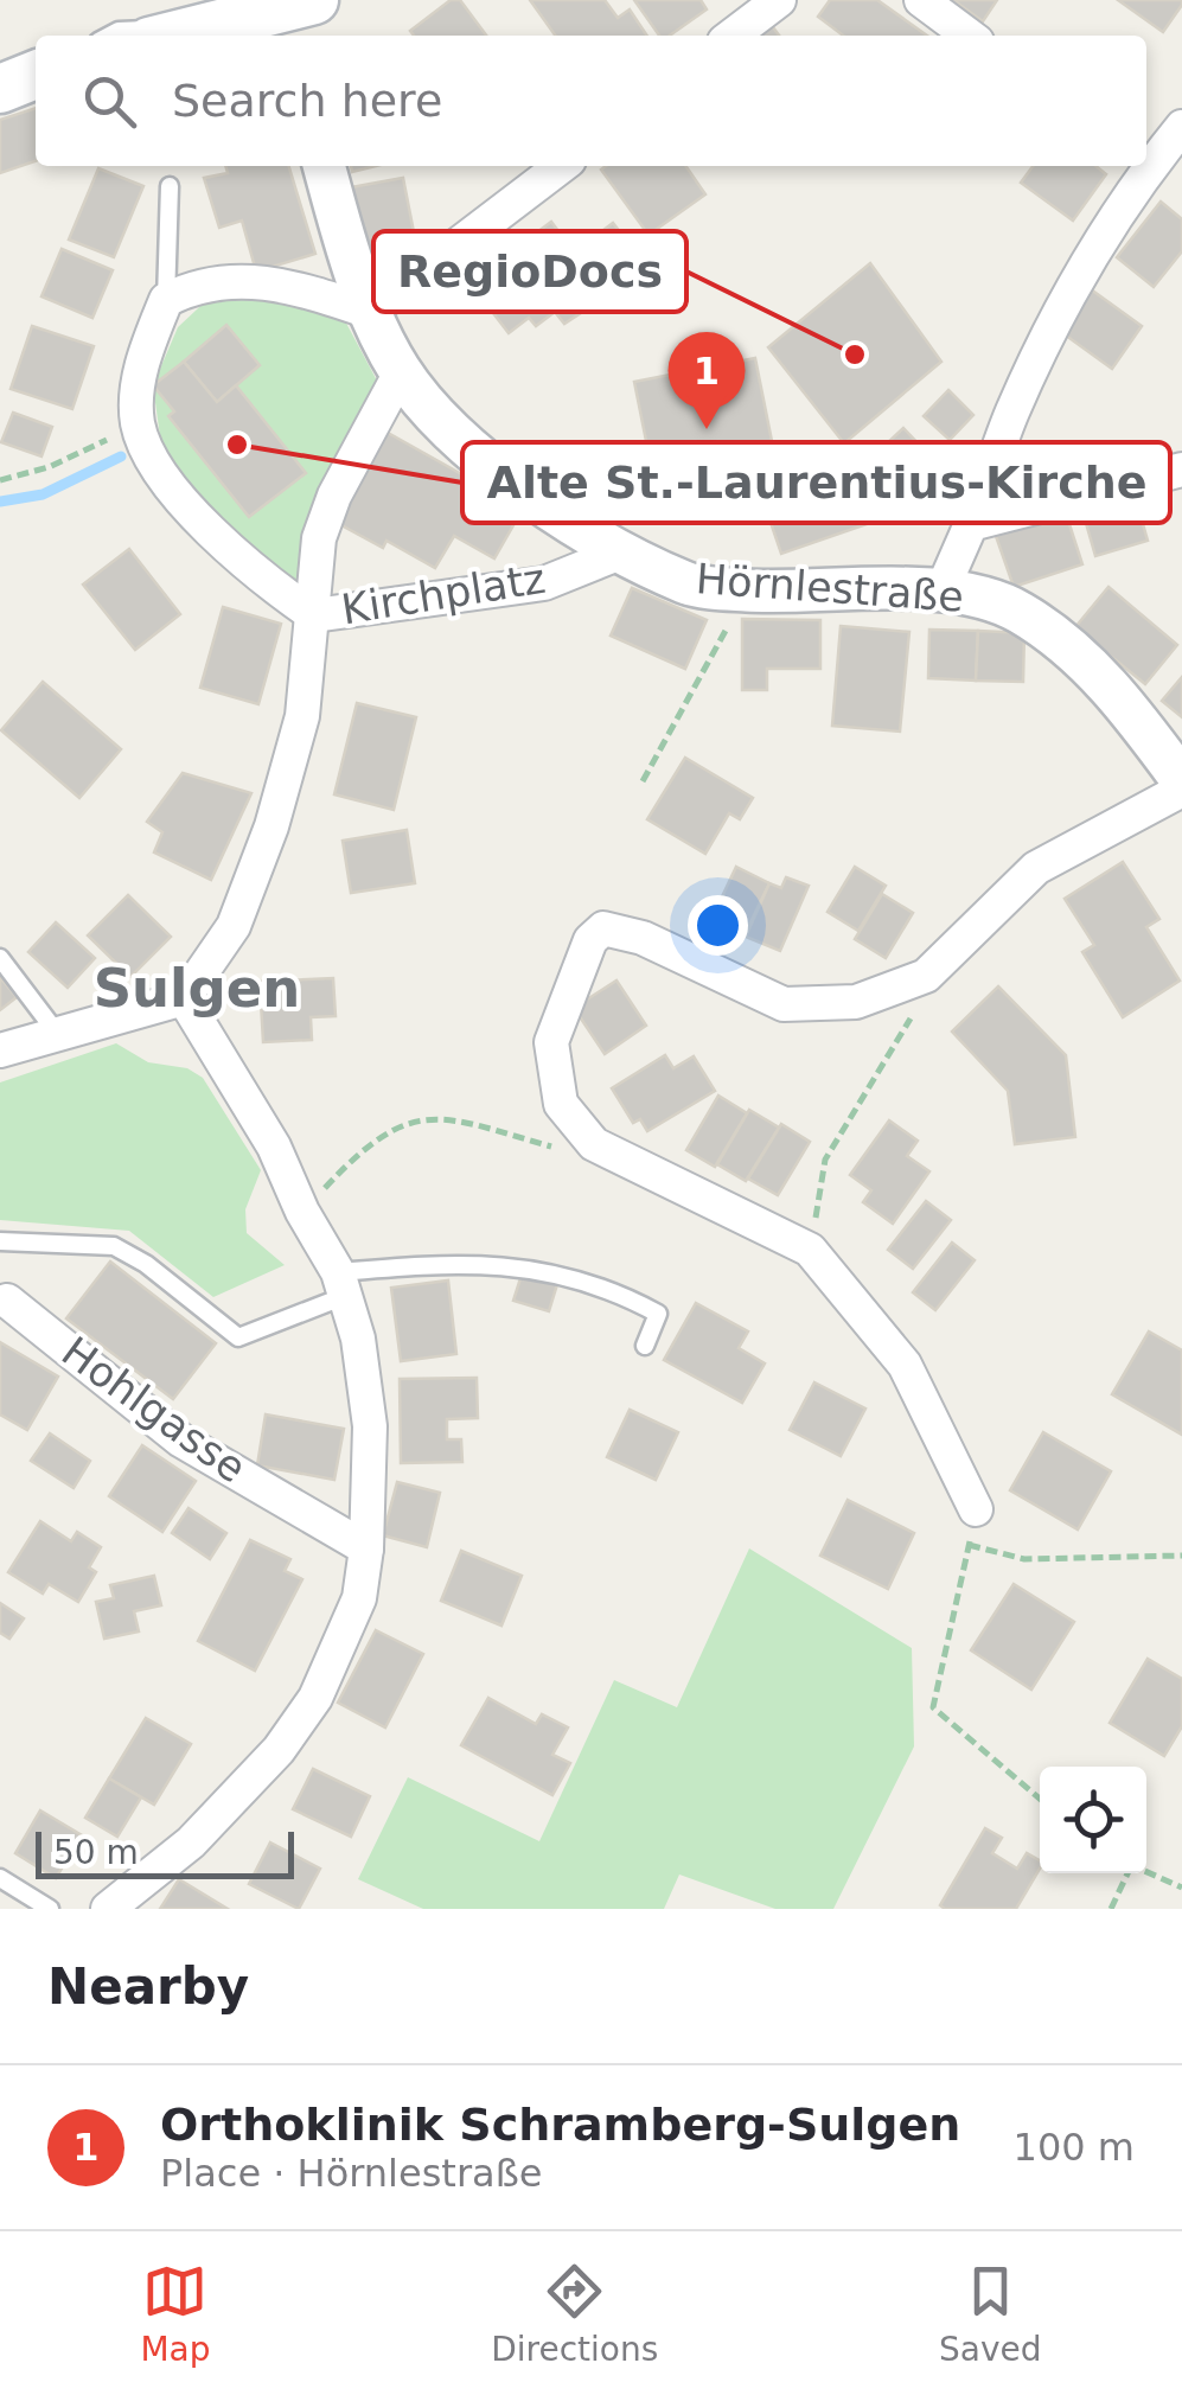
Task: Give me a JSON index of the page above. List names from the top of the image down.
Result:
{
  "streets": {
    "street": ["Hörnlestraße", "Kirchplatz", "Hohlgasse"]
  },
  "crossings": [
    ["Hörnlestraße", "Kirchplatz"]
  ],
  "districts": ["Sulgen"],
  "places": ["RegioDocs", "Alte St.-Laurentius-Kirche"],
  "scale_bar": "50 m",
  "page": {
    "search": "Search here",
    "pins": "1",
    "scale": "50 m",
    "heading": "Nearby",
    "list": [
      {
        "mark": "1",
        "name": "Orthoklinik Schramberg-Sulgen",
        "note": "Place · Hörnlestraße",
        "value": "100 m"
      }
    ],
    "nav": ["Map", "Directions", "Saved"]
  }
}
